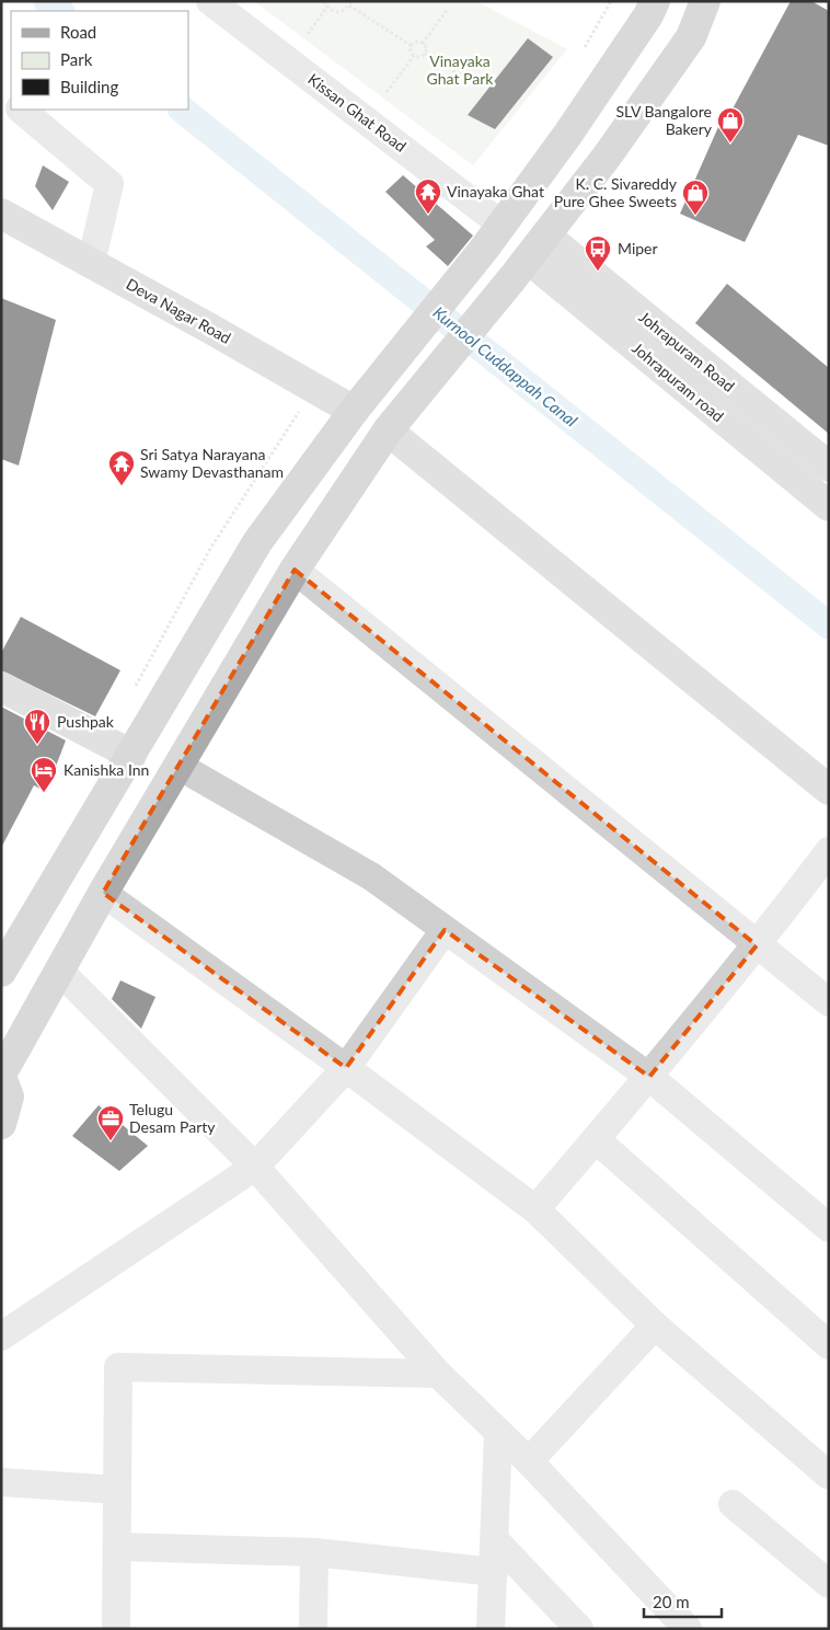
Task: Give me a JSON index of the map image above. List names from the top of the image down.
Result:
{
  "streets": {
    "street": [
      "Kissan Ghat Road",
      "Deva Nagar Road",
      "Johrapuram Road",
      "Johrapuram road"
    ]
  },
  "crossings": [
    ["Johrapuram Road", "Johrapuram road"]
  ],
  "water": ["Kurnool Cuddappah Canal"],
  "parks": ["Vinayaka Ghat Park"],
  "places": {
    "shop": ["SLV Bangalore Bakery", "K. C. Sivareddy Pure Ghee Sweets"],
    "temple": ["Vinayaka Ghat", "Sri Satya Narayana Swamy Devasthanam"],
    "bus stop": ["Miper"],
    "restaurant": ["Pushpak"],
    "hotel": ["Kanishka Inn"],
    "office": ["Telugu Desam Party"]
  },
  "legend": ["Road", "Park", "Building"],
  "scale_bar": "20 m"
}
